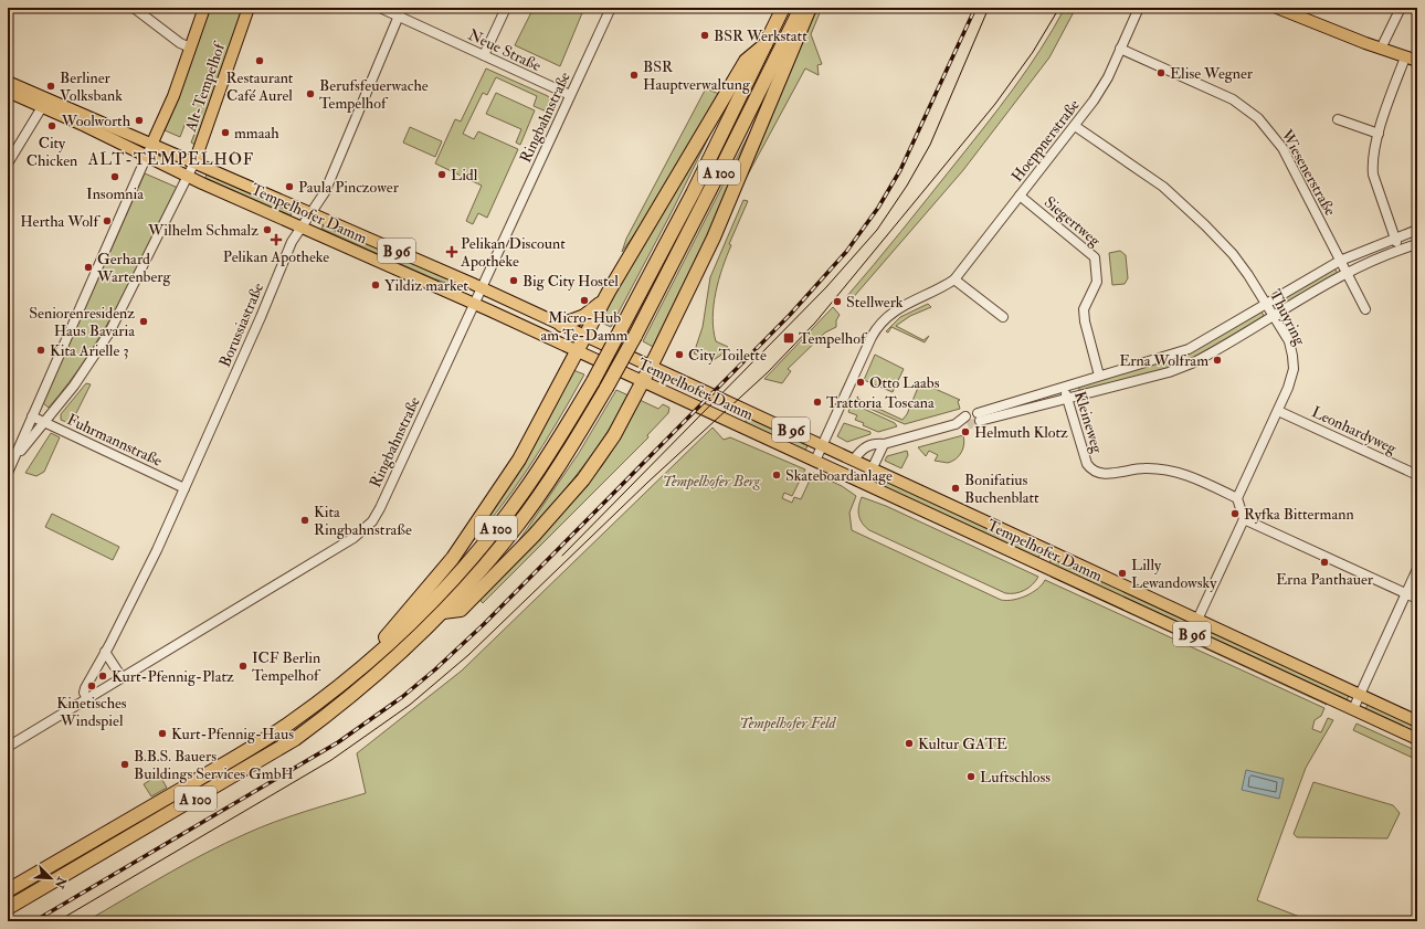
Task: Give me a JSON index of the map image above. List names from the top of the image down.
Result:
{
  "streets": {
    "highway": ["A 100"],
    "main road": ["Alt-Tempelhof", "Tempelhofer Damm", "B 96"],
    "street": [
      "Neue Straße",
      "Ringbahnstraße",
      "Hoeppnerstraße",
      "Wiesenerstraße",
      "Siegertweg",
      "Thuyring",
      "Borussiastraße",
      "Kleineweg",
      "Leonhardyweg",
      "Fuhrmannstraße"
    ]
  },
  "crossings": [
    ["Neue Straße", "Ringbahnstraße"],
    ["Neue Straße", "Borussiastraße"],
    ["Alt-Tempelhof", "Tempelhofer Damm"],
    ["Alt-Tempelhof", "Fuhrmannstraße"],
    ["Ringbahnstraße", "Tempelhofer Damm"],
    ["Ringbahnstraße", "Borussiastraße"],
    ["Hoeppnerstraße", "Wiesenerstraße"],
    ["Hoeppnerstraße", "Tempelhofer Damm"],
    ["Hoeppnerstraße", "Siegertweg"],
    ["Hoeppnerstraße", "Thuyring"],
    ["Tempelhofer Damm", "Borussiastraße"],
    ["Thuyring", "Kleineweg"],
    ["Thuyring", "Leonhardyweg"],
    ["Borussiastraße", "Fuhrmannstraße"]
  ],
  "districts": ["ALT-TEMPELHOF"],
  "parks": ["Tempelhofer Berg", "Tempelhofer Feld"],
  "places": {
    "other": [
      "BSR Werkstatt",
      "Restaurant Café Aurel",
      "Elise Wegner",
      "BSR Hauptverwaltung",
      "Berliner Volksbank",
      "Berufsfeuerwache Tempelhof",
      "Woolworth",
      "City Chicken",
      "mmaah",
      "Lidl",
      "Insomnia",
      "Paula Pinczower",
      "Hertha Wolf",
      "Wilhelm Schmalz",
      "Gerhard Wartenberg",
      "Big City Hostel",
      "Yildiz market",
      "Micro-Hub am Te-Damm",
      "Stellwerk",
      "Seniorenresidenz Haus Bavaria",
      "Kita Arielle 3",
      "City Toilette",
      "Erna Wolfram",
      "Otto Laabs",
      "Trattoria Toscana",
      "Helmuth Klotz",
      "Skateboardanlage",
      "Bonifatius Buchenblatt",
      "Ryfka Bittermann",
      "Kita Ringbahnstraße",
      "Erna Panthauer",
      "Lilly Lewandowsky",
      "ICF Berlin Tempelhof",
      "Kurt-Pfennig-Platz",
      "Kinetisches Windspiel",
      "Kurt-Pfennig-Haus",
      "Kultur GATE",
      "B.B.S. Bauers Buildings Services GmbH",
      "Luftschloss"
    ],
    "health": ["Pelikan Apotheke", "Pelikan Discount Apotheke"],
    "transit": ["Tempelhof"]
  },
  "north": "bottom right"
}
